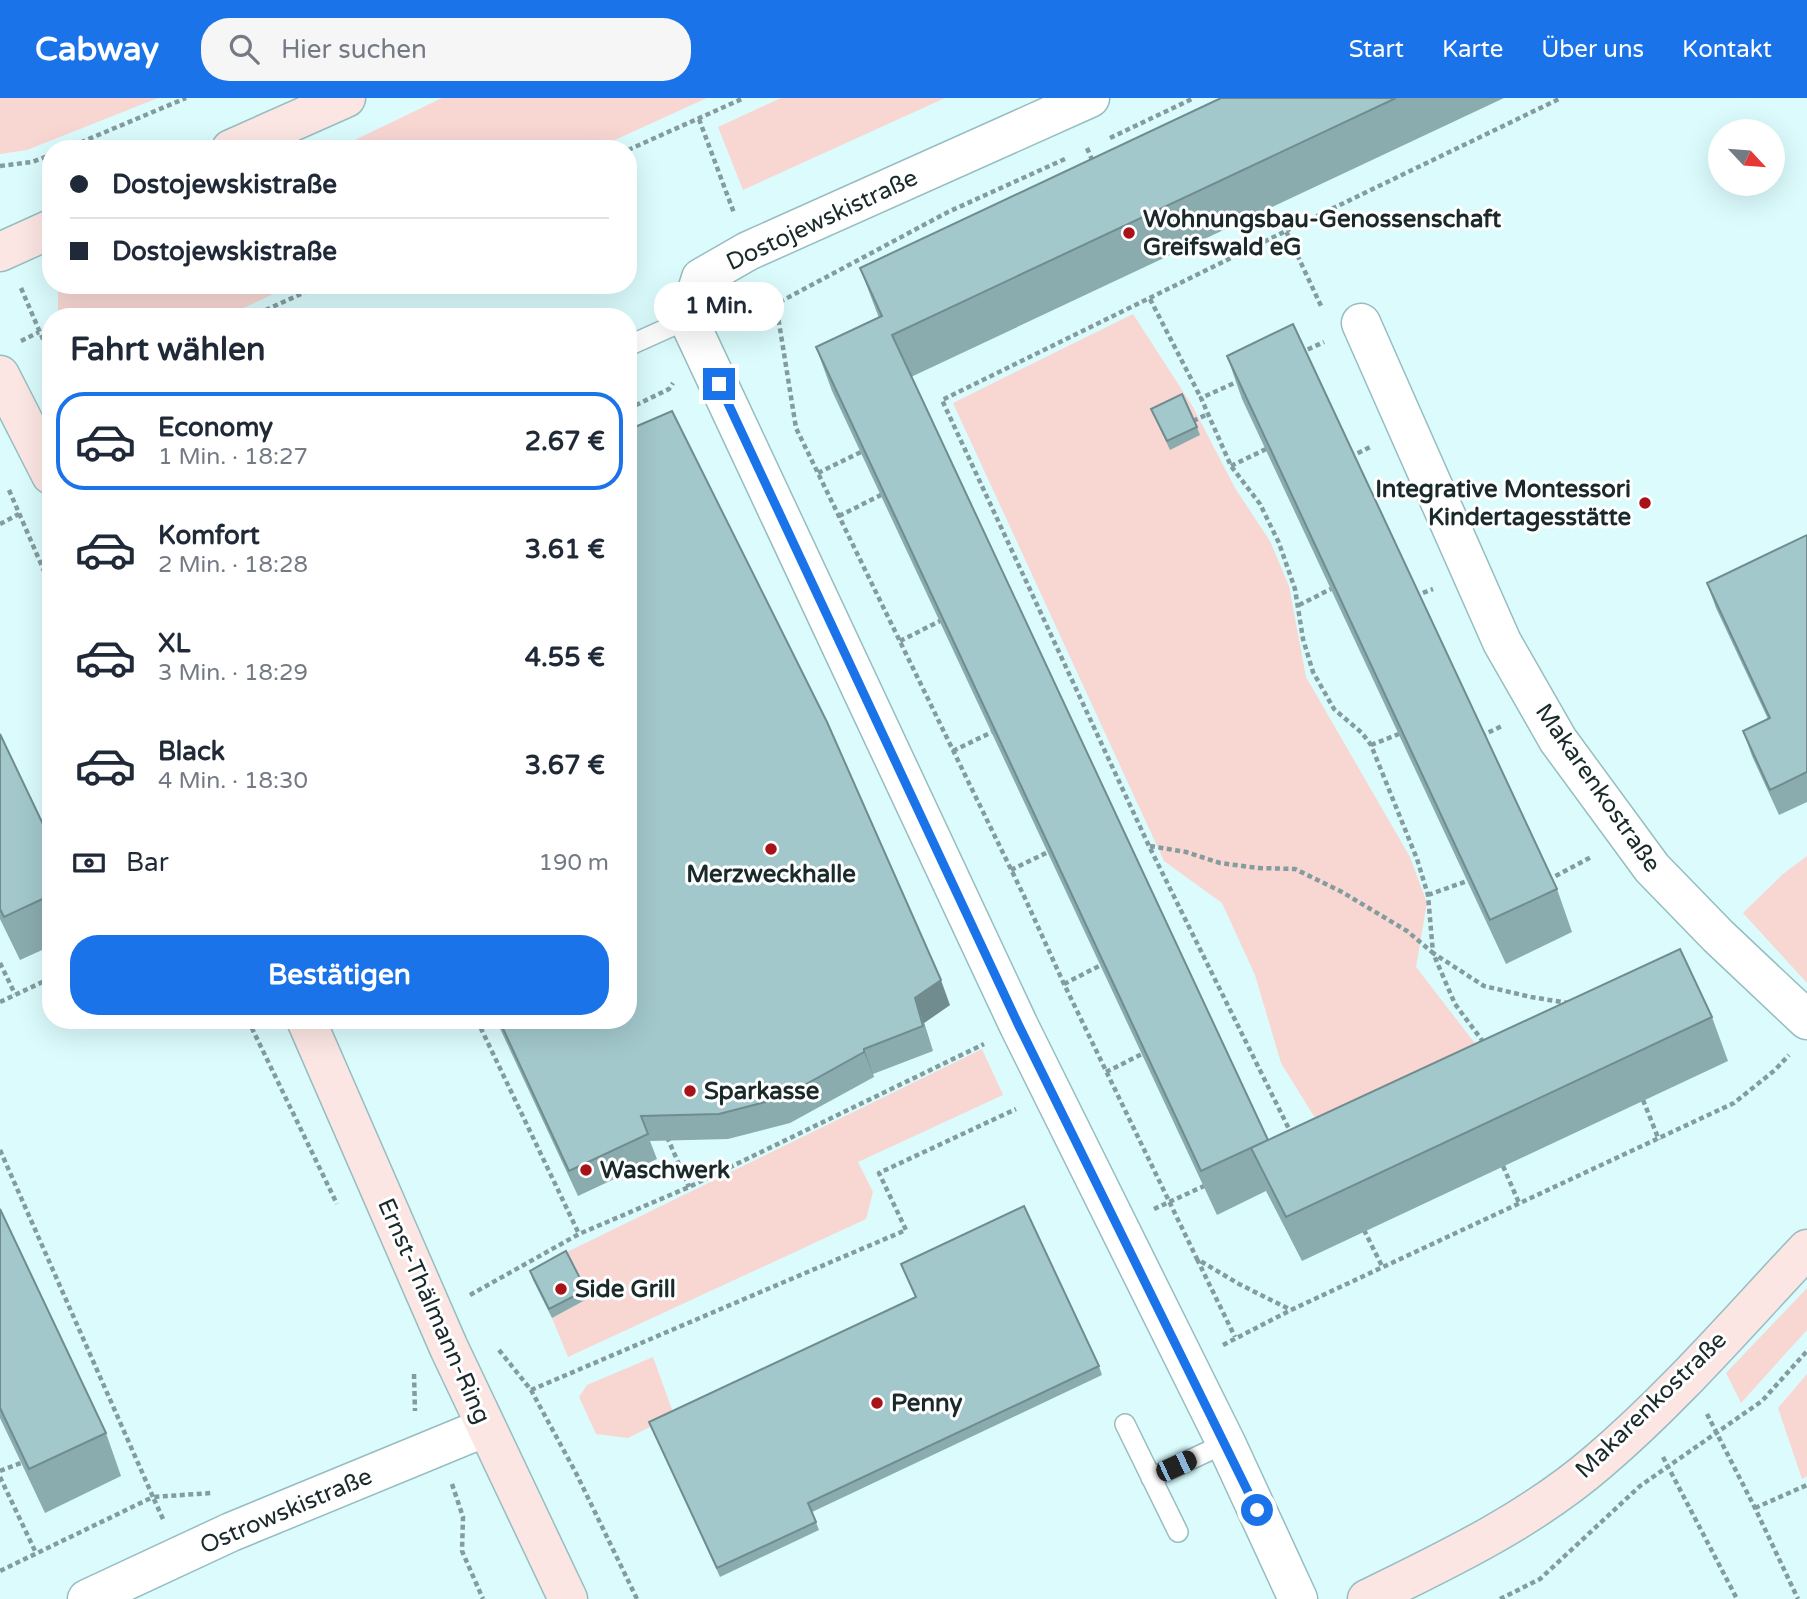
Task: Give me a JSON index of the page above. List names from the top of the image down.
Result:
{
  "streets": {
    "street": [
      "Dostojewskistraße",
      "Makarenkostraße",
      "Ernst-Thälmann-Ring",
      "Ostrowskistraße"
    ]
  },
  "crossings": [
    ["Ernst-Thälmann-Ring", "Ostrowskistraße"]
  ],
  "places": [
    "Wohnungsbau-Genossenschaft Greifswald eG",
    "Integrative Montessori Kindertagesstätte",
    "Merzweckhalle",
    "Sparkasse",
    "Waschwerk",
    "Side Grill",
    "Penny"
  ],
  "north": "bottom right",
  "page": {
    "header": "Cabway",
    "search": "Hier suchen",
    "nav": [
      "Start",
      "Karte",
      "Über uns",
      "Kontakt"
    ],
    "banner": ["Dostojewskistraße", "Dostojewskistraße"],
    "bubble": "1 Min.",
    "heading": "Fahrt wählen",
    "list": [
      {
        "name": "Economy",
        "note": "1 Min. · 18:27",
        "value": "2.67 €"
      },
      {
        "name": "Komfort",
        "note": "2 Min. · 18:28",
        "value": "3.61 €"
      },
      {
        "name": "XL",
        "note": "3 Min. · 18:29",
        "value": "4.55 €"
      },
      {
        "name": "Black",
        "note": "4 Min. · 18:30",
        "value": "3.67 €"
      }
    ],
    "pay": ["Bar", "190 m"],
    "buttons": "Bestätigen"
  }
}
